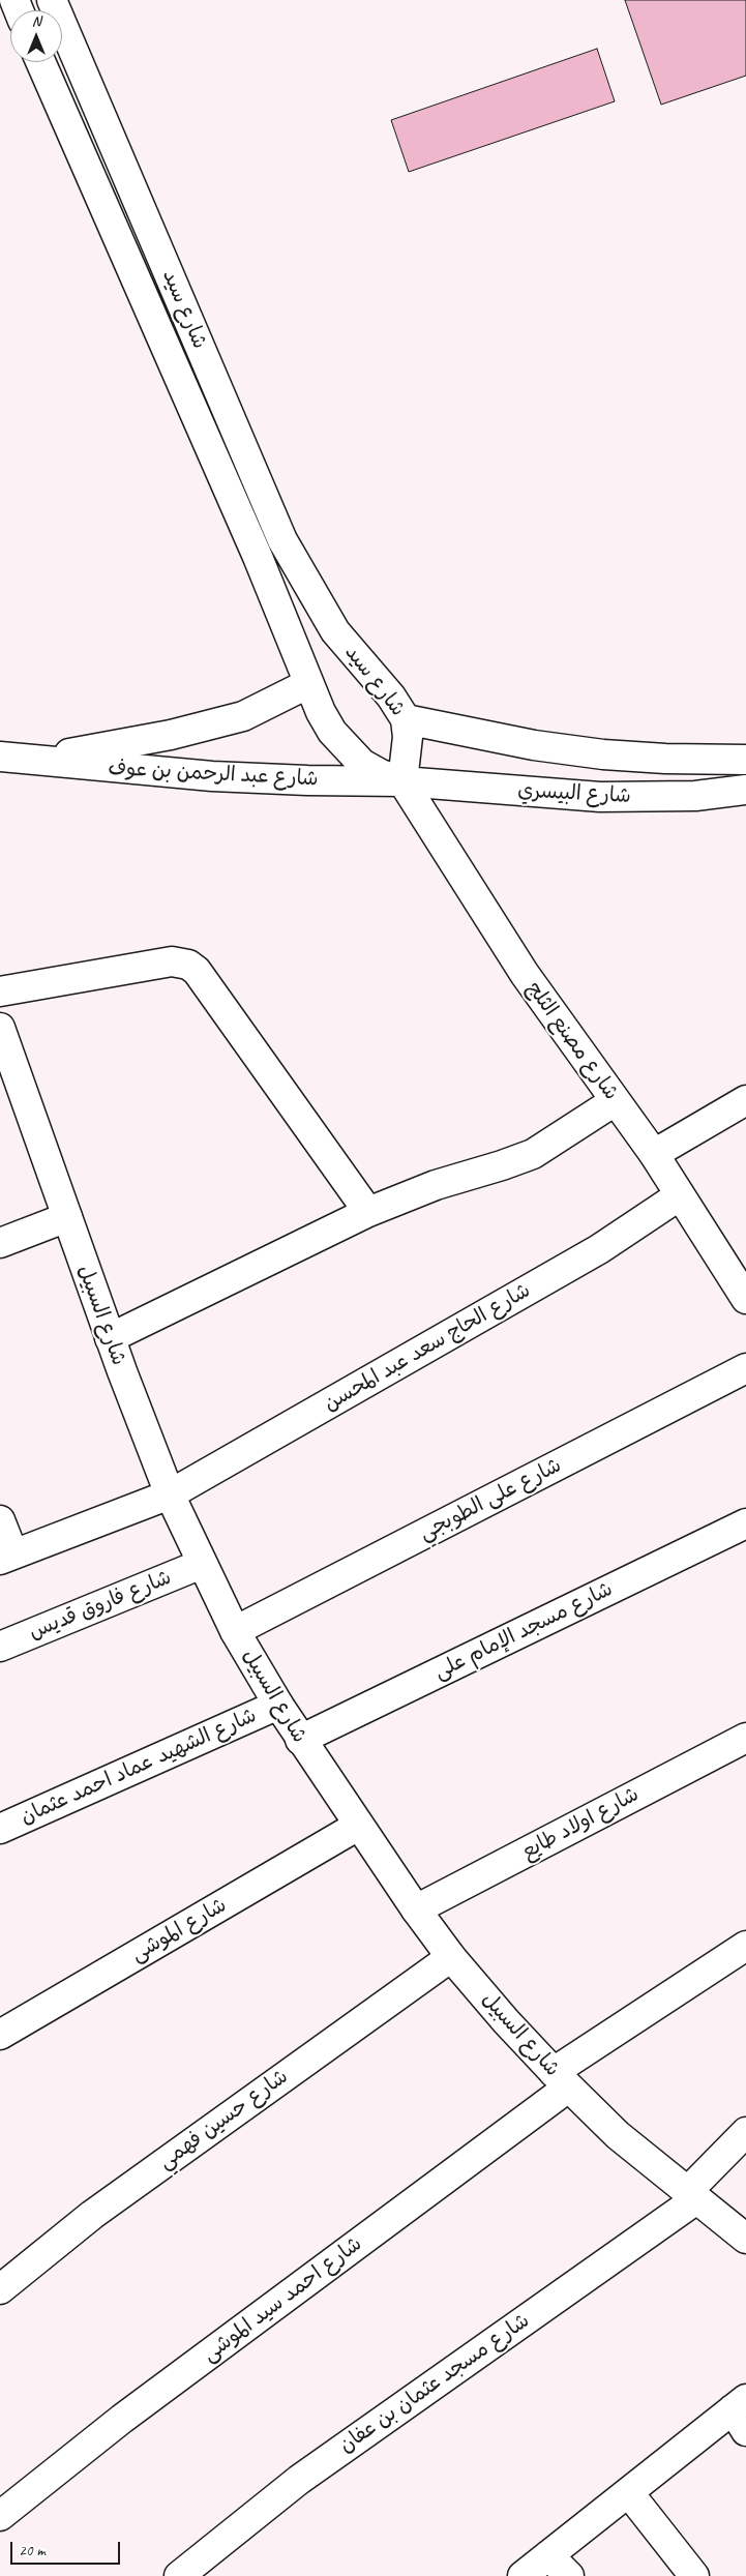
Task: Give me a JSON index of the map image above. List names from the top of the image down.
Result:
{
  "streets": {
    "street": [
      "شارع سيد",
      "شارع عبد الرحمن بن عوف",
      "شارع البيسري",
      "شارع مصنع الثلج",
      "شارع السبيل",
      "شارع الحاج سعد عبد المحسن",
      "شارع على الطوبجي",
      "شارع فاروق قديس",
      "شارع مسجد الإمام على",
      "شارع الشهيد عماد احمد عثمان",
      "شارع اولاد طايع",
      "شارع الموشى",
      "شارع حسين فهمي",
      "شارع احمد سيد الموشى",
      "شارع مسجد عثمان بن عفان"
    ]
  },
  "crossings": [
    ["شارع سيد", "شارع عبد الرحمن بن عوف"],
    ["شارع سيد", "شارع البيسري"],
    ["شارع سيد", "شارع مصنع الثلج"],
    ["شارع عبد الرحمن بن عوف", "شارع البيسري"],
    ["شارع عبد الرحمن بن عوف", "شارع مصنع الثلج"],
    ["شارع البيسري", "شارع مصنع الثلج"],
    ["شارع مصنع الثلج", "شارع الحاج سعد عبد المحسن"],
    ["شارع السبيل", "شارع الحاج سعد عبد المحسن"],
    ["شارع السبيل", "شارع على الطوبجي"],
    ["شارع السبيل", "شارع فاروق قديس"],
    ["شارع السبيل", "شارع مسجد الإمام على"],
    ["شارع السبيل", "شارع الشهيد عماد احمد عثمان"],
    ["شارع السبيل", "شارع اولاد طايع"],
    ["شارع السبيل", "شارع الموشى"],
    ["شارع السبيل", "شارع حسين فهمي"],
    ["شارع السبيل", "شارع احمد سيد الموشى"],
    ["شارع السبيل", "شارع مسجد عثمان بن عفان"]
  ],
  "scale_bar": "20 m",
  "north": "top"
}
